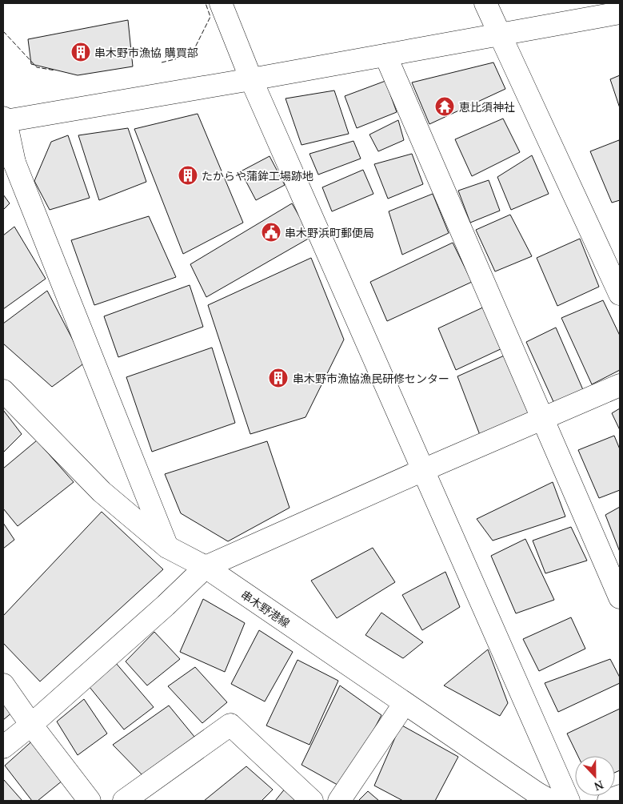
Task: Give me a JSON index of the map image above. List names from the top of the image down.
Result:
{
  "streets": {
    "street": ["串木野港線"]
  },
  "places": {
    "building": ["串木野市漁協 購買部", "たからや蒲鉾工場跡地", "串木野市漁協漁民研修センター"],
    "temple": ["恵比須神社"],
    "public building": ["串木野浜町郵便局"]
  },
  "north": "bottom"
}
